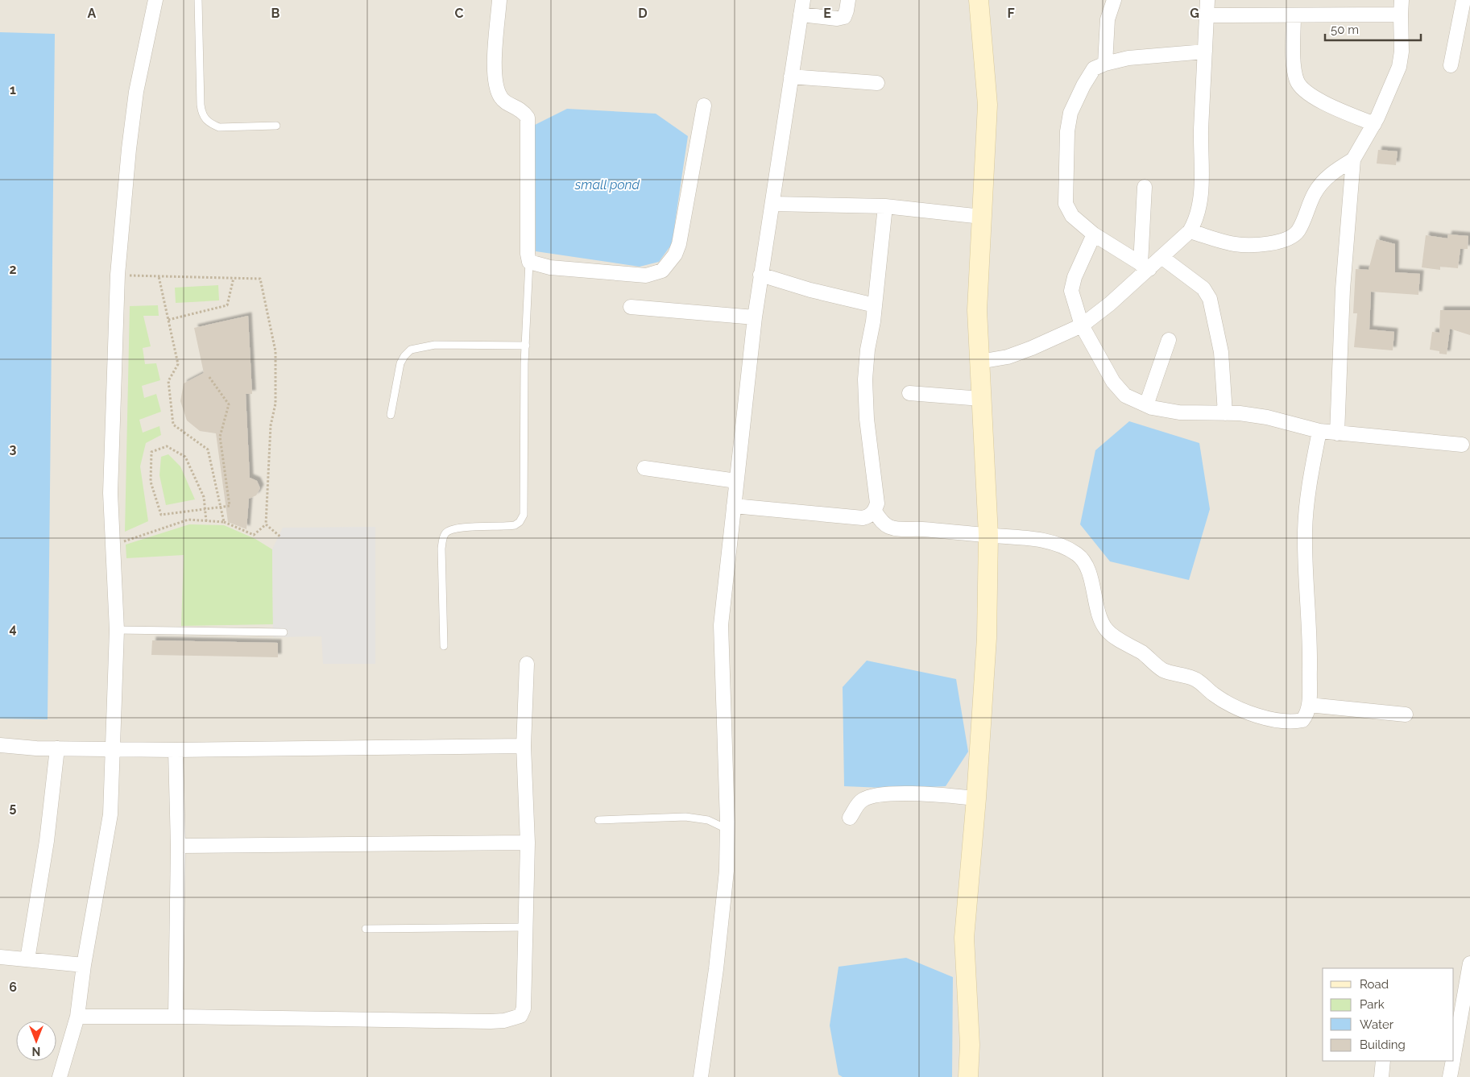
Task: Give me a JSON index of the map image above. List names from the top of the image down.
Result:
{
  "water": ["small pond"],
  "legend": [
    "Road",
    "Park",
    "Water",
    "Building"
  ],
  "scale_bar": "50 m",
  "north": "bottom",
  "grid": {
    "columns": [
      "A",
      "B",
      "C",
      "D",
      "E",
      "F",
      "G"
    ],
    "rows": [
      "1",
      "2",
      "3",
      "4",
      "5",
      "6"
    ]
  }
}
